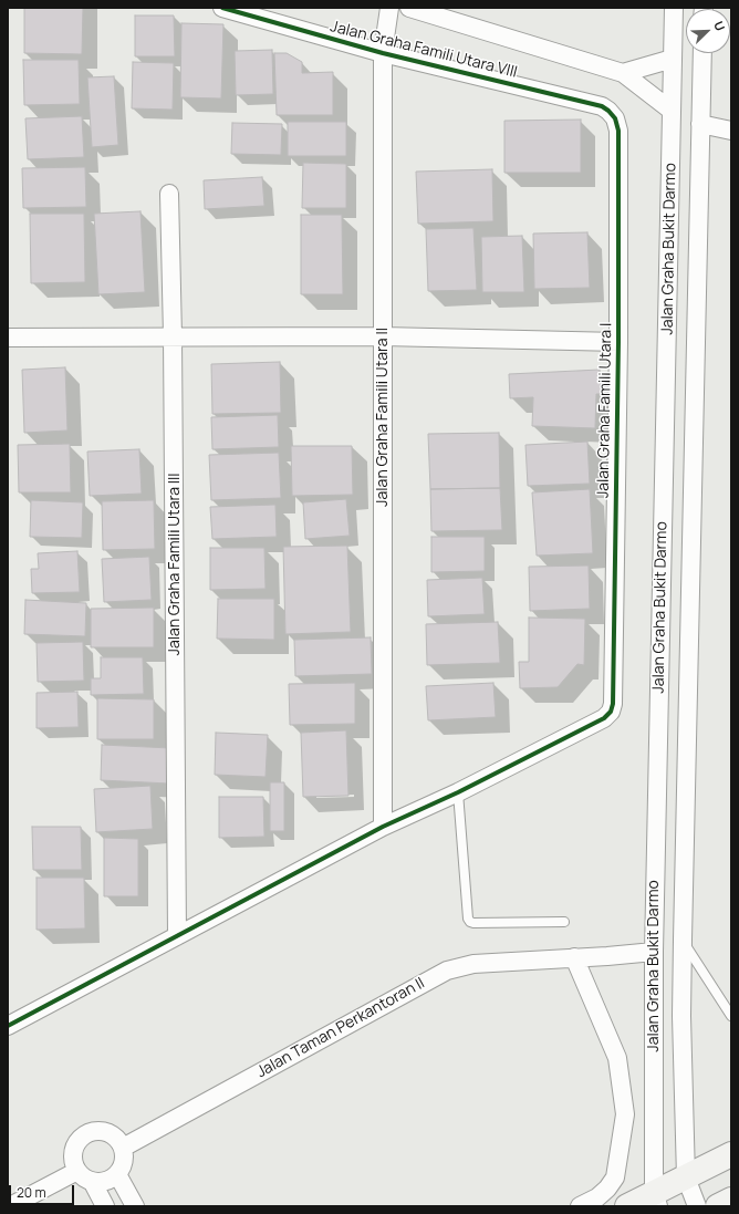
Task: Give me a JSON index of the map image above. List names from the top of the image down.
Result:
{
  "streets": {
    "street": [
      "Jalan Graha Famili Utara VIII",
      "Jalan Graha Bukit Darmo",
      "Jalan Graha Famili Utara I",
      "Jalan Graha Famili Utara II",
      "Jalan Graha Famili Utara III",
      "Jalan Taman Perkantoran II"
    ]
  },
  "crossings": [
    ["Jalan Graha Famili Utara VIII", "Jalan Graha Famili Utara I"],
    ["Jalan Graha Famili Utara VIII", "Jalan Graha Famili Utara II"],
    ["Jalan Graha Bukit Darmo", "Jalan Taman Perkantoran II"]
  ],
  "scale_bar": "20 m",
  "north": "top right"
}
